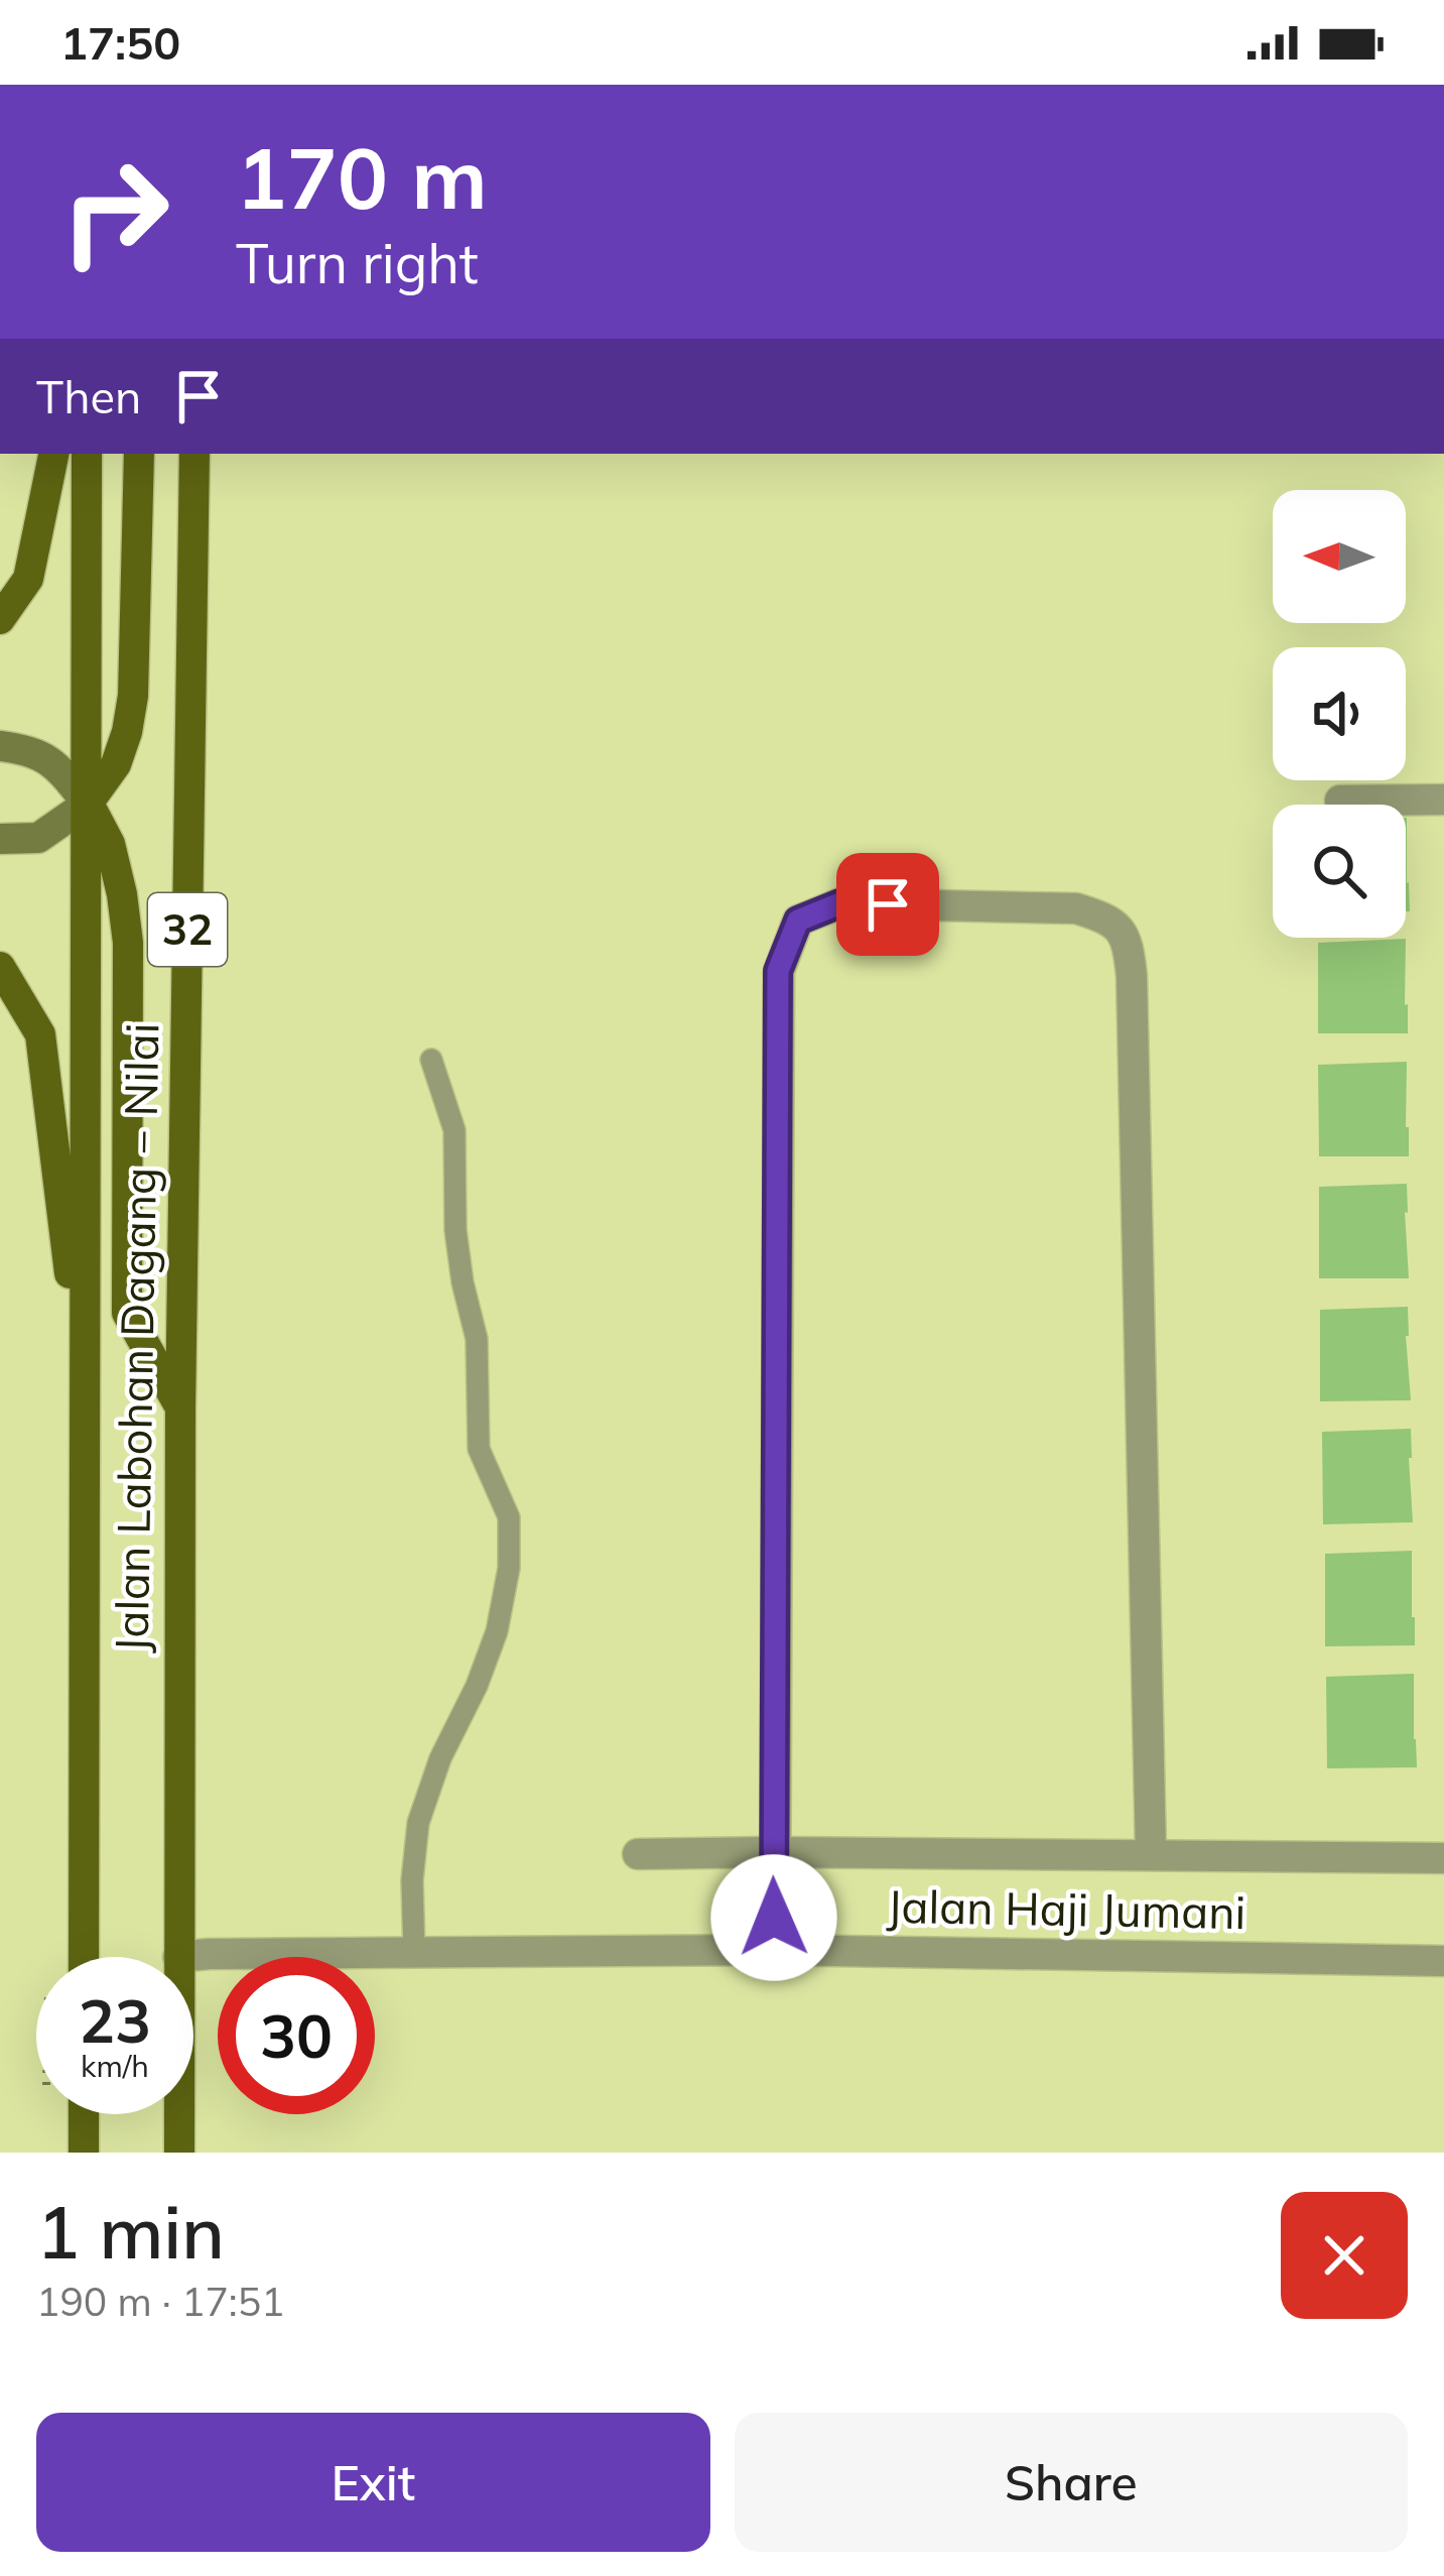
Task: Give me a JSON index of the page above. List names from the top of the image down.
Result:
{
  "streets": {
    "main road": ["32", "Jalan Labohan Dagang ‒ Nilai"],
    "street": ["Jalan Haji Jumani"]
  },
  "north": "left",
  "page": {
    "status": "17:50",
    "turn": ["170 m", "Turn right"],
    "then": "Then",
    "speed": "23 km/h",
    "limit": "30",
    "heading": ["1 min", "190 m · 17:51"],
    "buttons": ["Exit", "Share"]
  }
}
